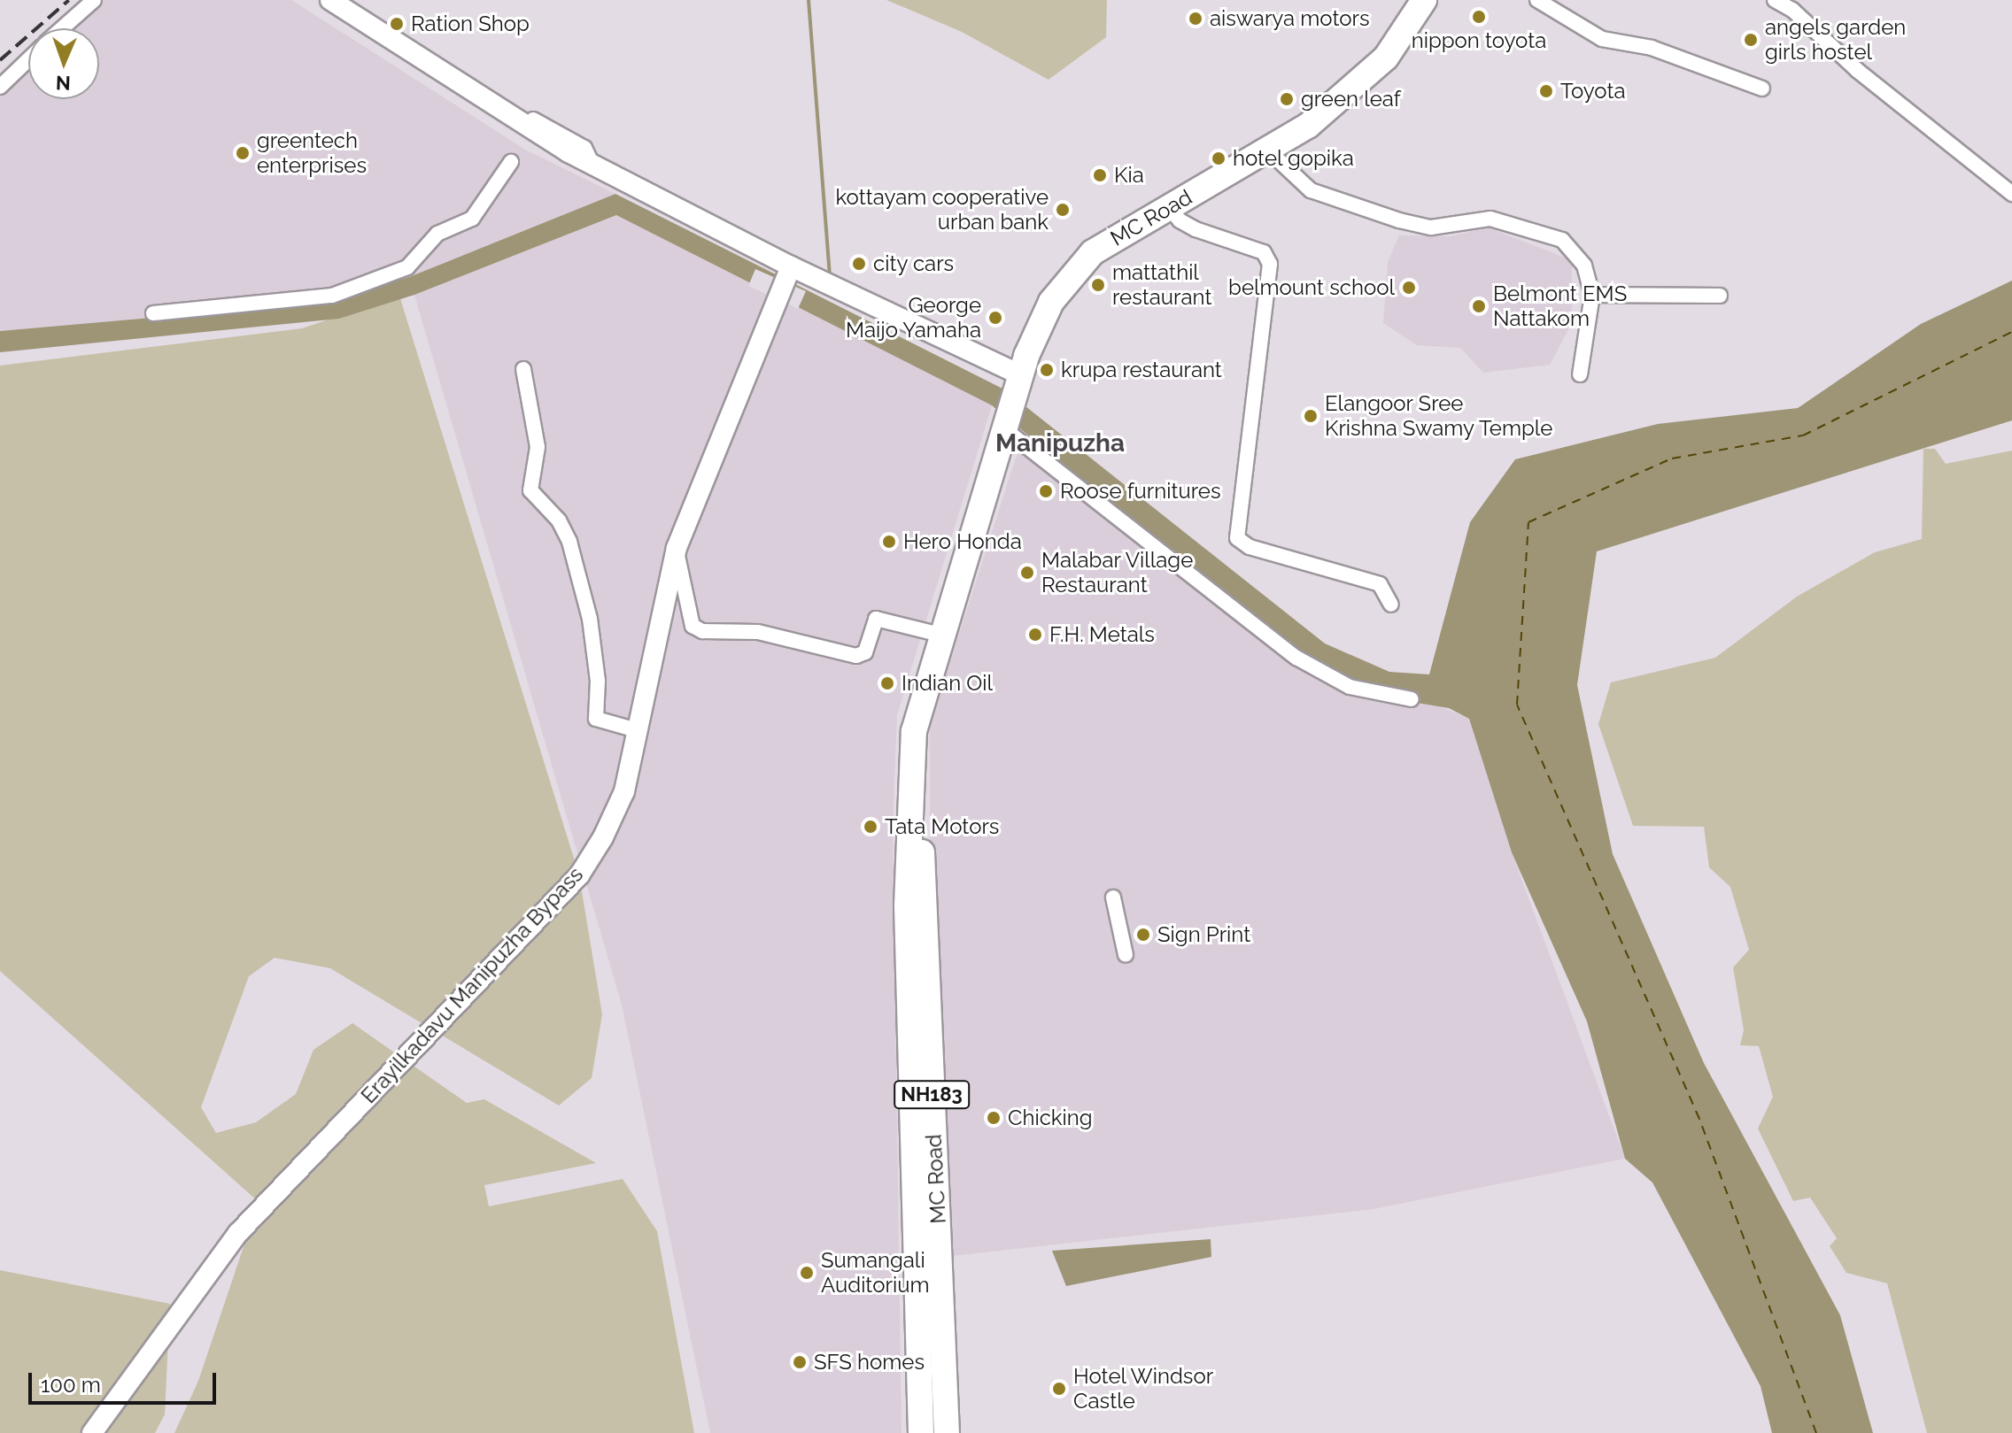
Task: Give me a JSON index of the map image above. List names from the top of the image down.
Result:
{
  "streets": {
    "highway": ["MC Road", "NH183"],
    "main road": ["Erayilkadavu Manipuzha Bypass"]
  },
  "districts": ["Manipuzha"],
  "places": [
    "nippon toyota",
    "aiswarya motors",
    "Ration Shop",
    "angels garden girls hostel",
    "Toyota",
    "green leaf",
    "greentech enterprises",
    "hotel gopika",
    "Kia",
    "kottayam cooperative urban bank",
    "city cars",
    "mattathil restaurant",
    "belmount school",
    "Belmont EMS Nattakom",
    "George Maijo Yamaha",
    "krupa restaurant",
    "Elangoor Sree Krishna Swamy Temple",
    "Roose furnitures",
    "Hero Honda",
    "Malabar Village Restaurant",
    "F.H. Metals",
    "Indian Oil",
    "Tata Motors",
    "Sign Print",
    "Chicking",
    "Sumangali Auditorium",
    "SFS homes",
    "Hotel Windsor Castle"
  ],
  "scale_bar": "100 m",
  "north": "bottom"
}
